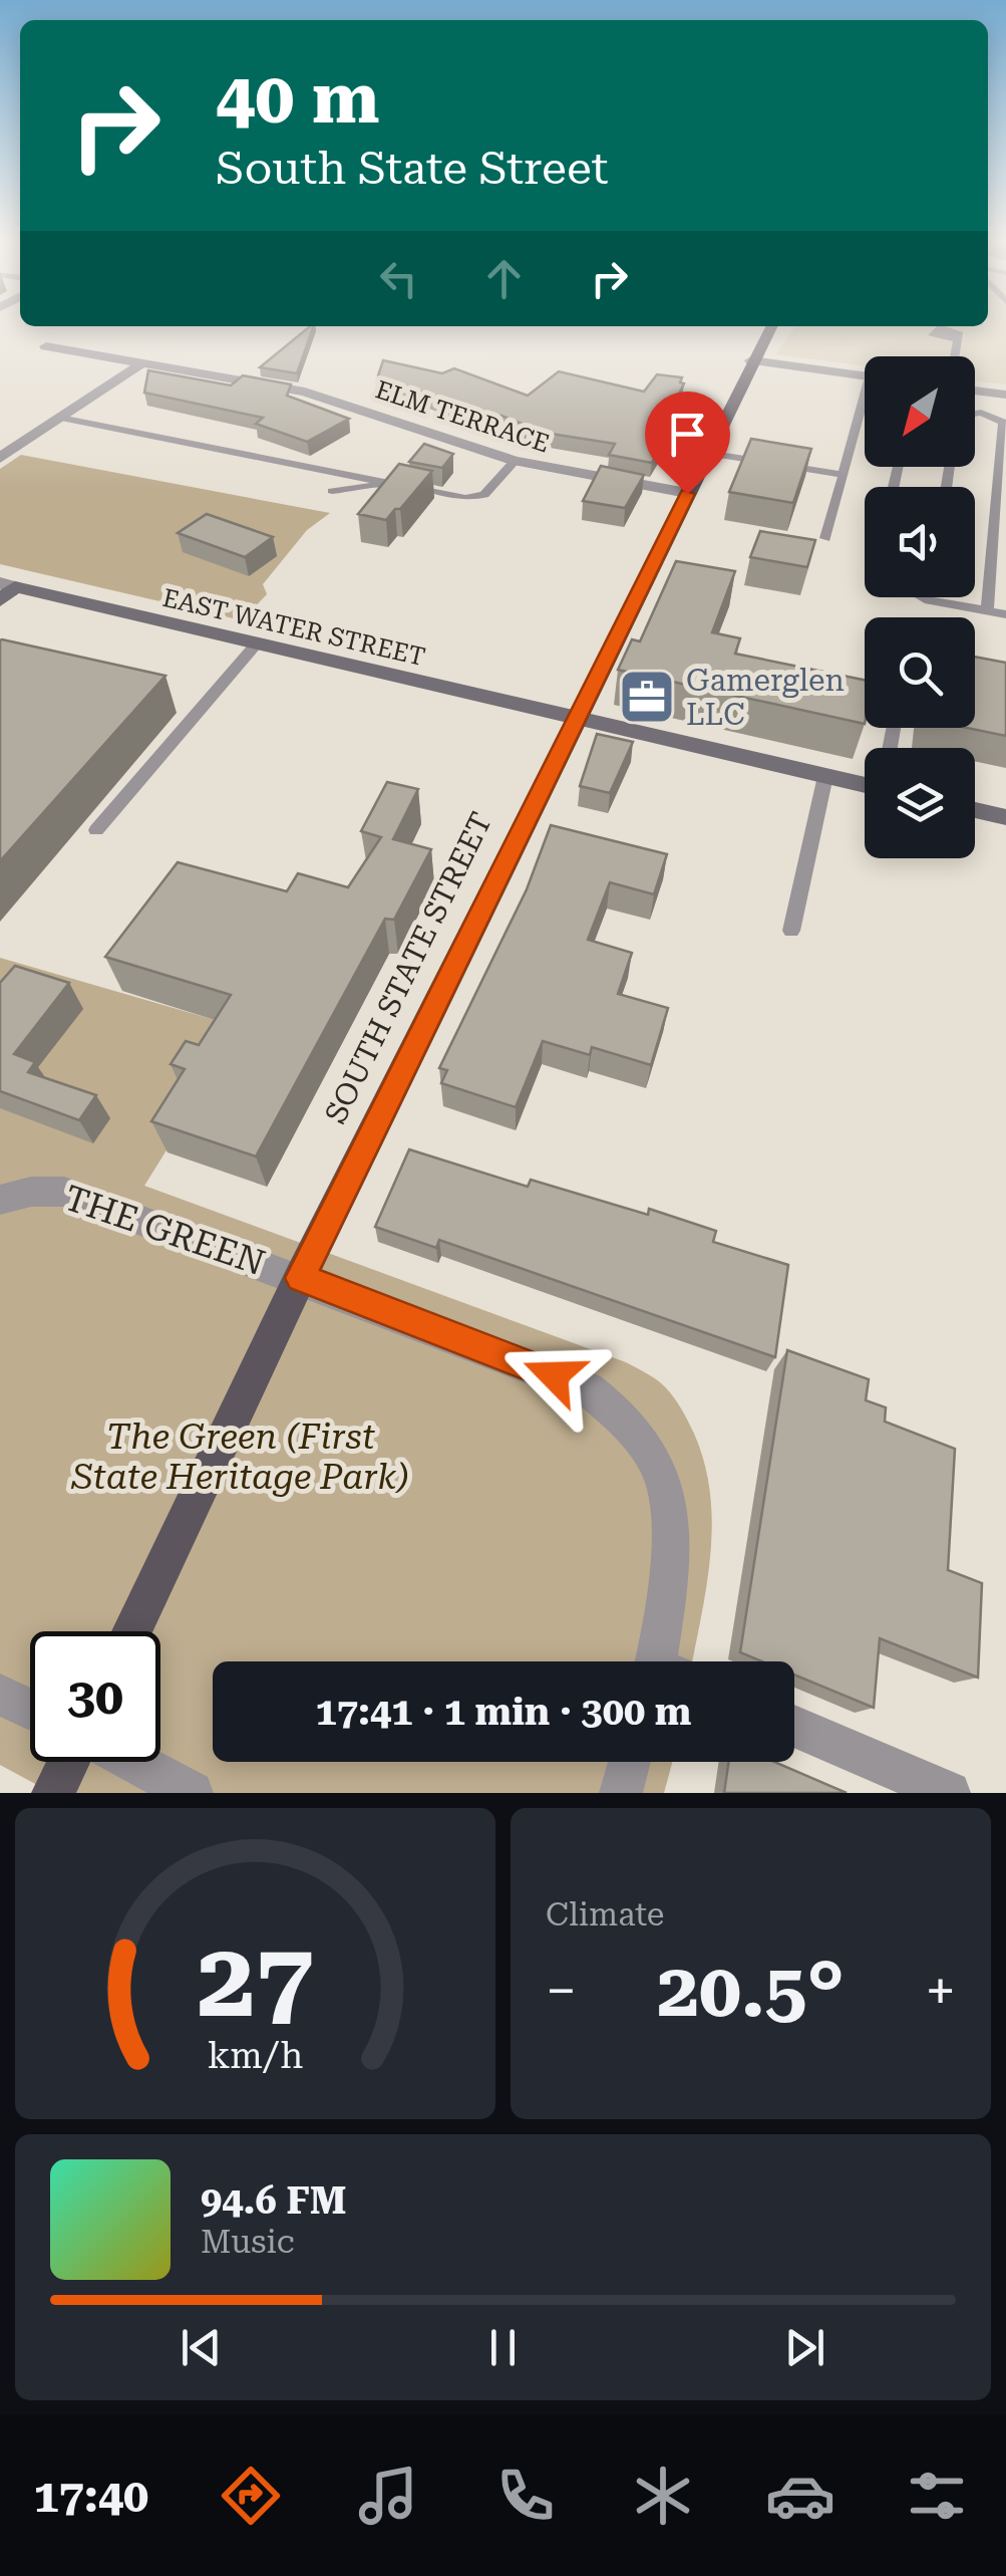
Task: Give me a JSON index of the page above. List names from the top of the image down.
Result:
{
  "streets": {
    "main road": ["SOUTH STATE STREET"],
    "street": ["ELM TERRACE", "EAST WATER STREET", "THE GREEN"]
  },
  "crossings": [
    ["ELM TERRACE", "SOUTH STATE STREET"],
    ["EAST WATER STREET", "SOUTH STATE STREET"],
    ["SOUTH STATE STREET", "THE GREEN"]
  ],
  "parks": ["The Green (First State Heritage Park)"],
  "places": {
    "office": ["Gamerglen LLC"]
  },
  "north": "bottom left",
  "page": {
    "turn": ["40 m", "South State Street"],
    "limit": "30",
    "trip": "17:41 · 1 min · 300 m",
    "tile": "Climate",
    "heat": ["−", "20.5°", "+"],
    "song": ["94.6 FM", "Music"],
    "tabs": "17:40",
    "gauge": ["27", "km/h"]
  }
}
